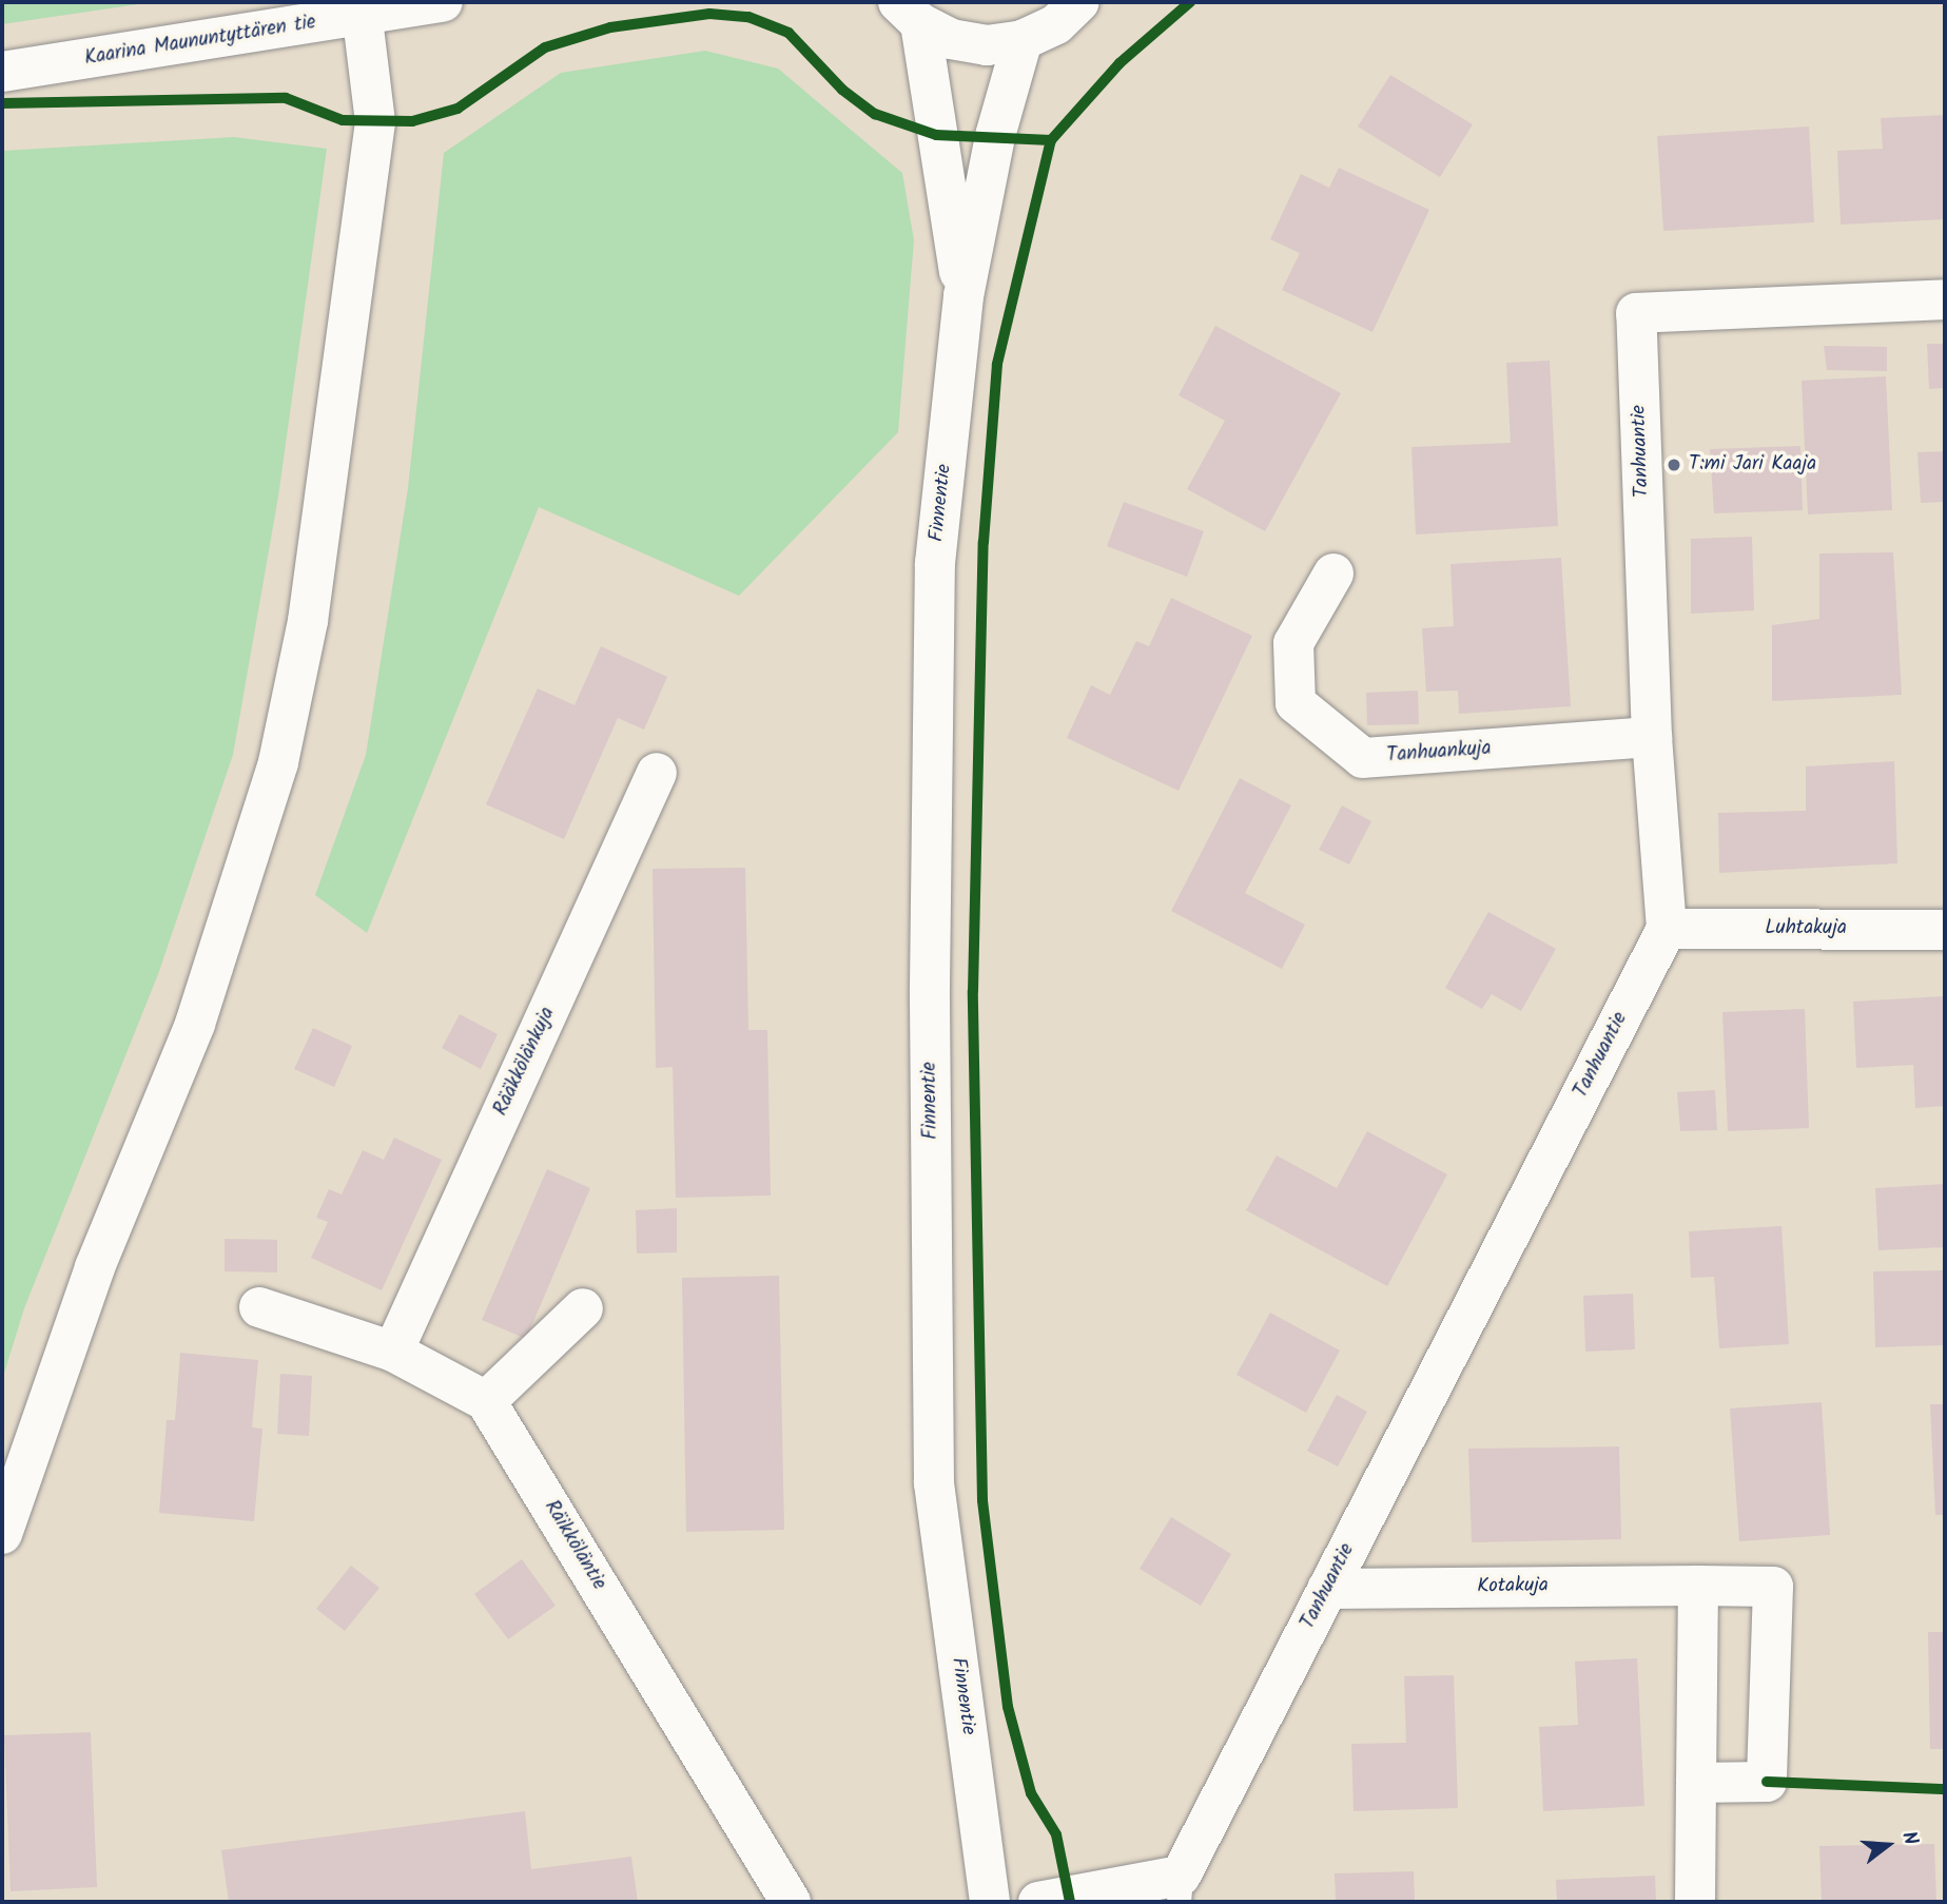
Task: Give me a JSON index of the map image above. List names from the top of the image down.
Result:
{
  "streets": {
    "main road": [
      "Kaarina Maununtyttären tie",
      "Tanhuantie",
      "Finnentie",
      "Tanhuankuja",
      "Luhtakuja",
      "Rääkkölänkuja",
      "Räikköläntie",
      "Kotakuja"
    ]
  },
  "crossings": [
    ["Tanhuantie", "Tanhuankuja"],
    ["Tanhuantie", "Luhtakuja"],
    ["Tanhuantie", "Kotakuja"]
  ],
  "places": ["T:mi Jari Kaaja"],
  "north": "right"
}
